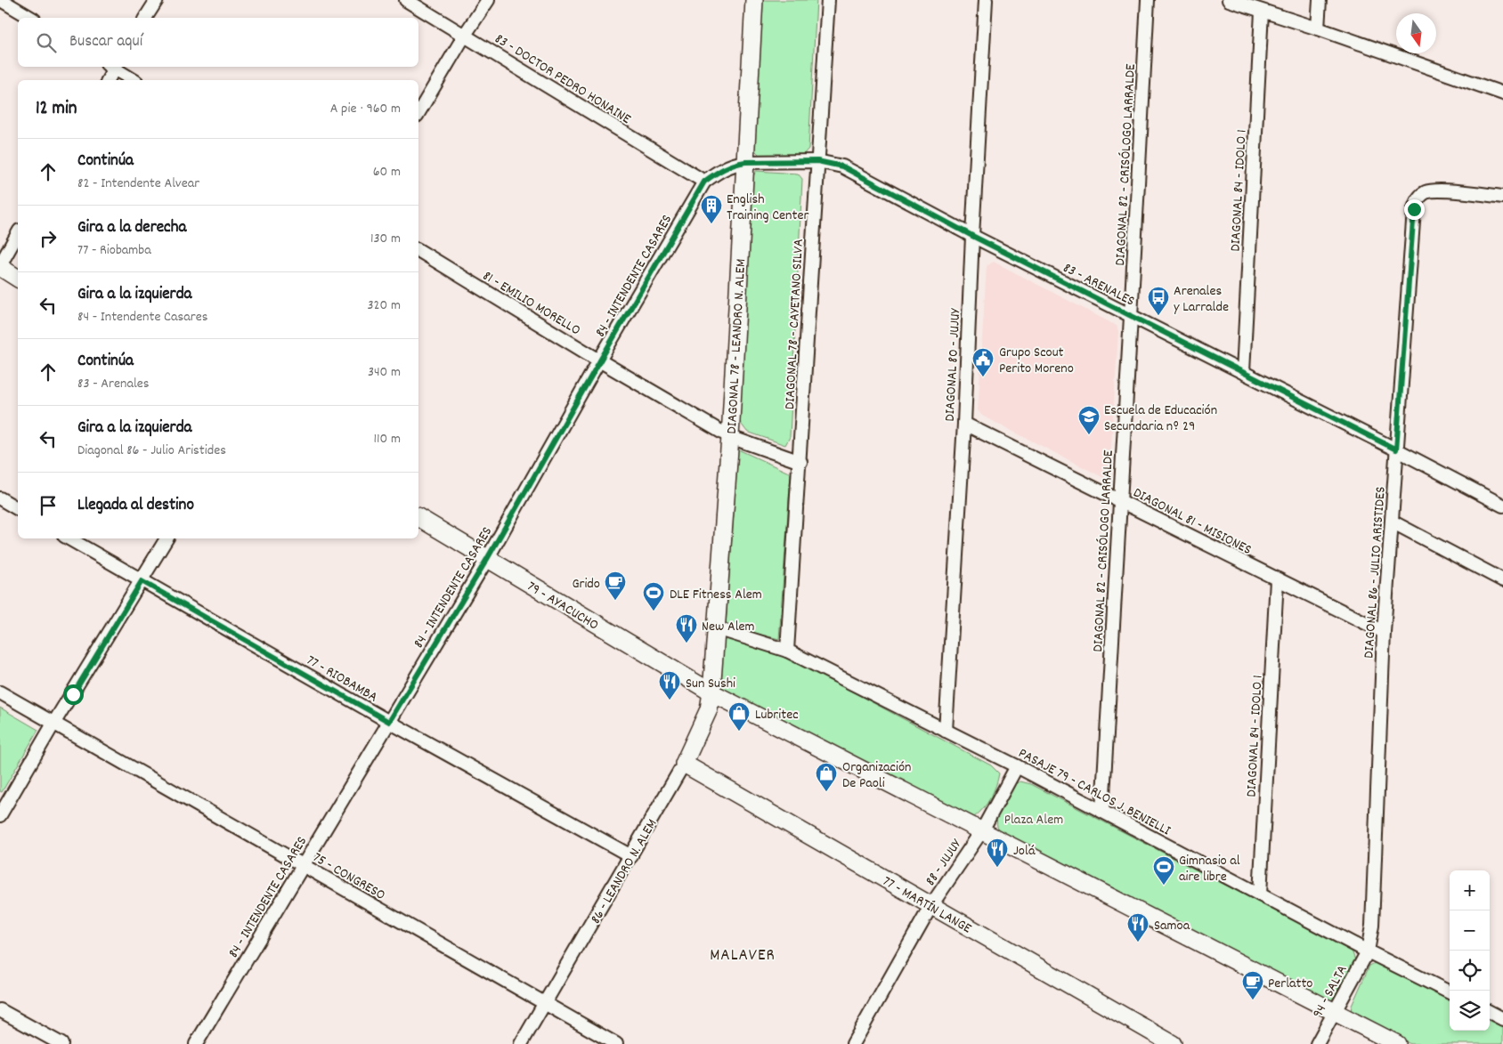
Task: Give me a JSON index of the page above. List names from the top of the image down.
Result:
{
  "streets": {
    "street": [
      "83 - DOCTOR PEDRO HONAINE",
      "DIAGONAL 82 - CRISÓLOGO LARRALDE",
      "DIAGONAL 84 - IDOLO 1",
      "84 - INTENDENTE CASARES",
      "83 - ARENALES",
      "81 - EMILIO MORELLO",
      "DIAGONAL 78 - CAYETANO SILVA",
      "DIAGONAL 78 - LEANDRO N. ALEM",
      "DIAGONAL 80 - JUJUY",
      "DIAGONAL 81 - MISIONES",
      "DIAGONAL 86 - JULIO ARISTIDES",
      "79 - AYACUCHO",
      "77 - RIOBAMBA",
      "PASAJE 79 - CARLOS J. BENIELLI",
      "88 - JUJUY",
      "86 - LEANDRO N. ALEM",
      "75 - CONGRESO",
      "77 - MARTÍN LANGE",
      "94 - SALTA"
    ]
  },
  "crossings": [
    ["83 - DOCTOR PEDRO HONAINE", "84 - INTENDENTE CASARES"],
    ["DIAGONAL 82 - CRISÓLOGO LARRALDE", "83 - ARENALES"],
    ["DIAGONAL 82 - CRISÓLOGO LARRALDE", "DIAGONAL 81 - MISIONES"],
    ["DIAGONAL 82 - CRISÓLOGO LARRALDE", "PASAJE 79 - CARLOS J. BENIELLI"],
    ["DIAGONAL 84 - IDOLO 1", "83 - ARENALES"],
    ["DIAGONAL 84 - IDOLO 1", "DIAGONAL 81 - MISIONES"],
    ["DIAGONAL 84 - IDOLO 1", "PASAJE 79 - CARLOS J. BENIELLI"],
    ["84 - INTENDENTE CASARES", "83 - ARENALES"],
    ["84 - INTENDENTE CASARES", "81 - EMILIO MORELLO"],
    ["84 - INTENDENTE CASARES", "DIAGONAL 78 - LEANDRO N. ALEM"],
    ["84 - INTENDENTE CASARES", "79 - AYACUCHO"],
    ["84 - INTENDENTE CASARES", "77 - RIOBAMBA"],
    ["84 - INTENDENTE CASARES", "75 - CONGRESO"],
    ["83 - ARENALES", "DIAGONAL 78 - CAYETANO SILVA"],
    ["83 - ARENALES", "DIAGONAL 78 - LEANDRO N. ALEM"],
    ["83 - ARENALES", "DIAGONAL 80 - JUJUY"],
    ["83 - ARENALES", "DIAGONAL 86 - JULIO ARISTIDES"],
    ["81 - EMILIO MORELLO", "DIAGONAL 78 - CAYETANO SILVA"],
    ["81 - EMILIO MORELLO", "DIAGONAL 78 - LEANDRO N. ALEM"],
    ["DIAGONAL 78 - CAYETANO SILVA", "PASAJE 79 - CARLOS J. BENIELLI"],
    ["DIAGONAL 78 - LEANDRO N. ALEM", "79 - AYACUCHO"],
    ["DIAGONAL 78 - LEANDRO N. ALEM", "PASAJE 79 - CARLOS J. BENIELLI"],
    ["DIAGONAL 78 - LEANDRO N. ALEM", "86 - LEANDRO N. ALEM"],
    ["DIAGONAL 80 - JUJUY", "DIAGONAL 81 - MISIONES"],
    ["DIAGONAL 80 - JUJUY", "PASAJE 79 - CARLOS J. BENIELLI"],
    ["DIAGONAL 81 - MISIONES", "DIAGONAL 86 - JULIO ARISTIDES"],
    ["DIAGONAL 86 - JULIO ARISTIDES", "PASAJE 79 - CARLOS J. BENIELLI"],
    ["DIAGONAL 86 - JULIO ARISTIDES", "94 - SALTA"],
    ["79 - AYACUCHO", "88 - JUJUY"],
    ["79 - AYACUCHO", "86 - LEANDRO N. ALEM"],
    ["79 - AYACUCHO", "94 - SALTA"],
    ["77 - RIOBAMBA", "86 - LEANDRO N. ALEM"],
    ["PASAJE 79 - CARLOS J. BENIELLI", "88 - JUJUY"],
    ["PASAJE 79 - CARLOS J. BENIELLI", "94 - SALTA"],
    ["88 - JUJUY", "77 - MARTÍN LANGE"],
    ["86 - LEANDRO N. ALEM", "75 - CONGRESO"],
    ["86 - LEANDRO N. ALEM", "77 - MARTÍN LANGE"]
  ],
  "districts": ["MALAVER"],
  "parks": ["Plaza Alem"],
  "places": {
    "building": ["English Training Center"],
    "bus stop": ["Arenales y Larralde"],
    "public building": ["Grupo Scout Perito Moreno"],
    "school or university": ["Escuela de Educación Secundaria nº 29"],
    "cafe": ["Grido", "Perlatto"],
    "sports": ["DLE Fitness Alem", "Gimnasio al aire libre"],
    "restaurant": [
      "New Alem",
      "Sun Sushi",
      "Jolá",
      "Samoa"
    ],
    "shop": ["Lubritec", "Organización De Paoli"]
  },
  "north": "bottom",
  "page": {
    "search": "Buscar aquí",
    "heading": ["12 min", "A pie · 960 m"],
    "list": [
      ["Continúa", "82 - Intendente Alvear", "60 m"],
      ["Gira a la derecha", "77 - Riobamba", "130 m"],
      ["Gira a la izquierda", "84 - Intendente Casares", "320 m"],
      ["Continúa", "83 - Arenales", "340 m"],
      ["Gira a la izquierda", "Diagonal 86 - Julio Aristides", "110 m"],
      "Llegada al destino"
    ],
    "map_buttons": ["+", "−"]
  }
}
